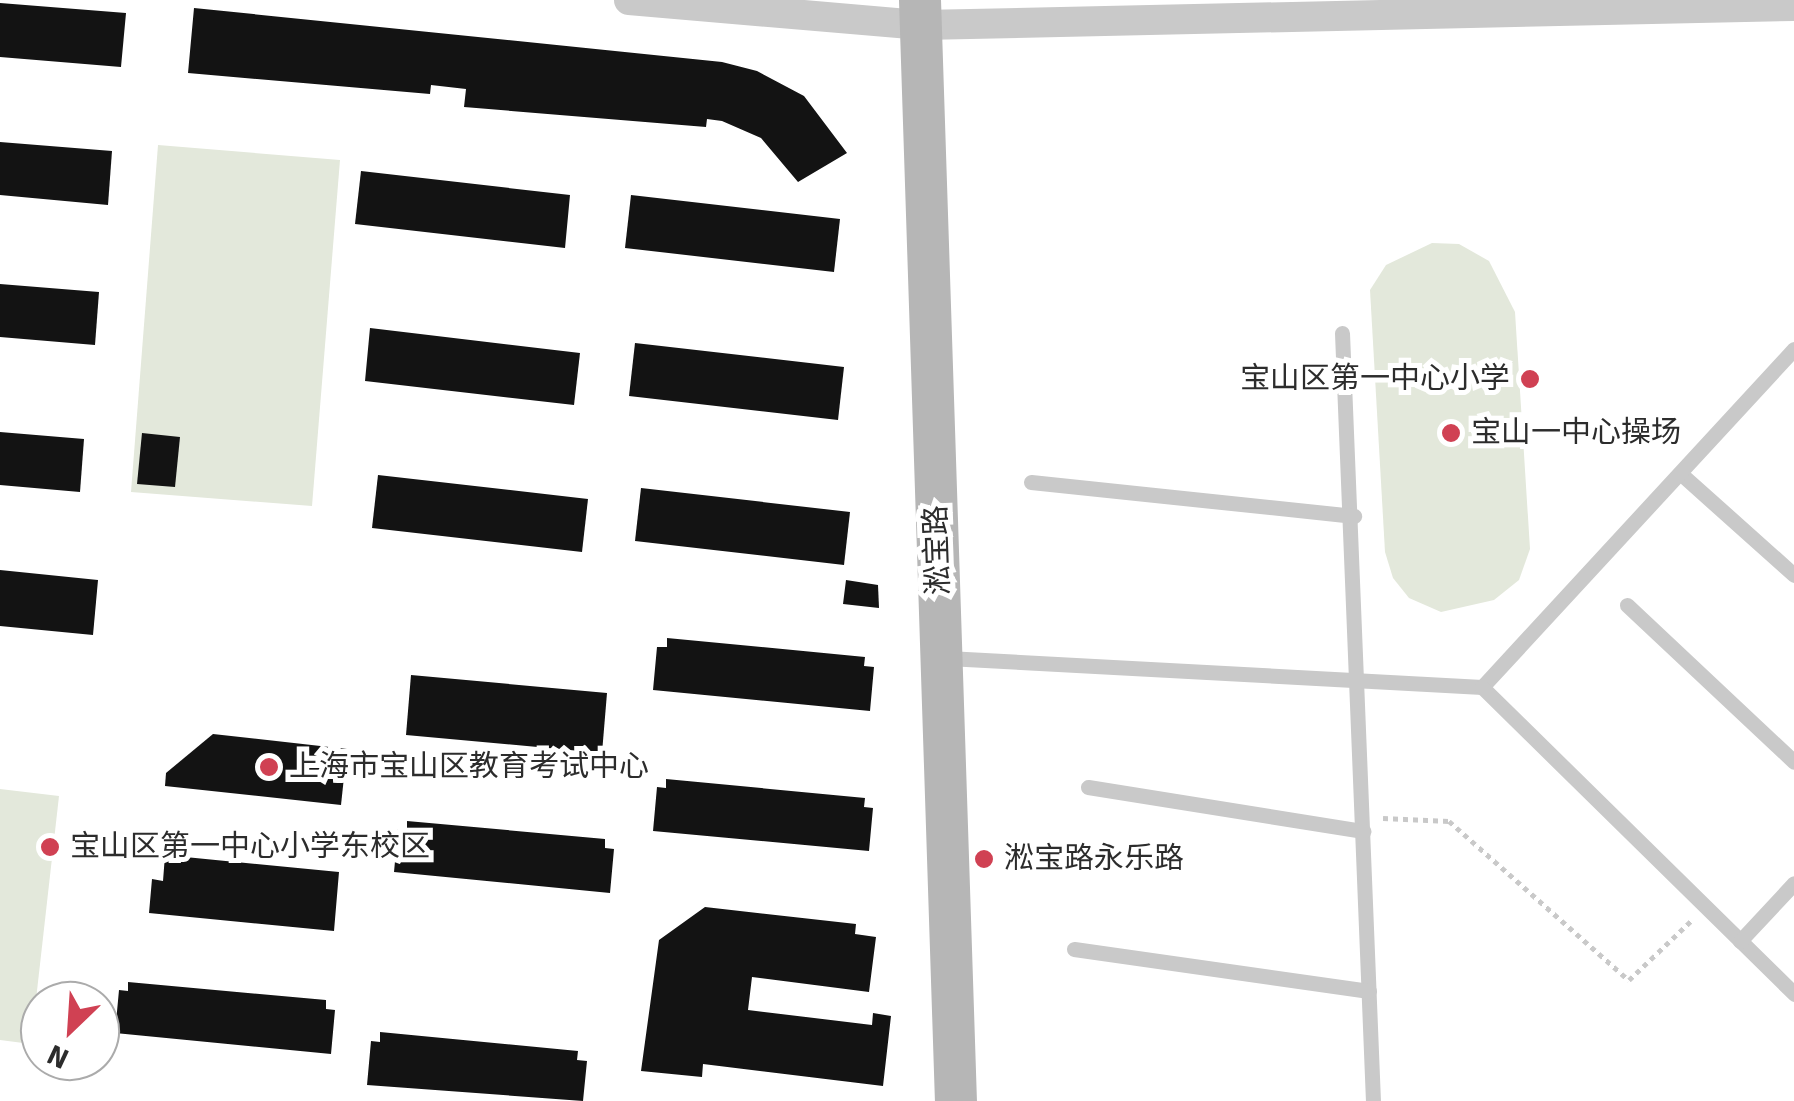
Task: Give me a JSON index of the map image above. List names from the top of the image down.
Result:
{
  "streets": {
    "main road": ["淞宝路"]
  },
  "places": [
    "宝山区第一中心小学",
    "宝山一中心操场",
    "上海市宝山区教育考试中心",
    "宝山区第一中心小学东校区",
    "淞宝路永乐路"
  ],
  "north": "bottom left"
}
